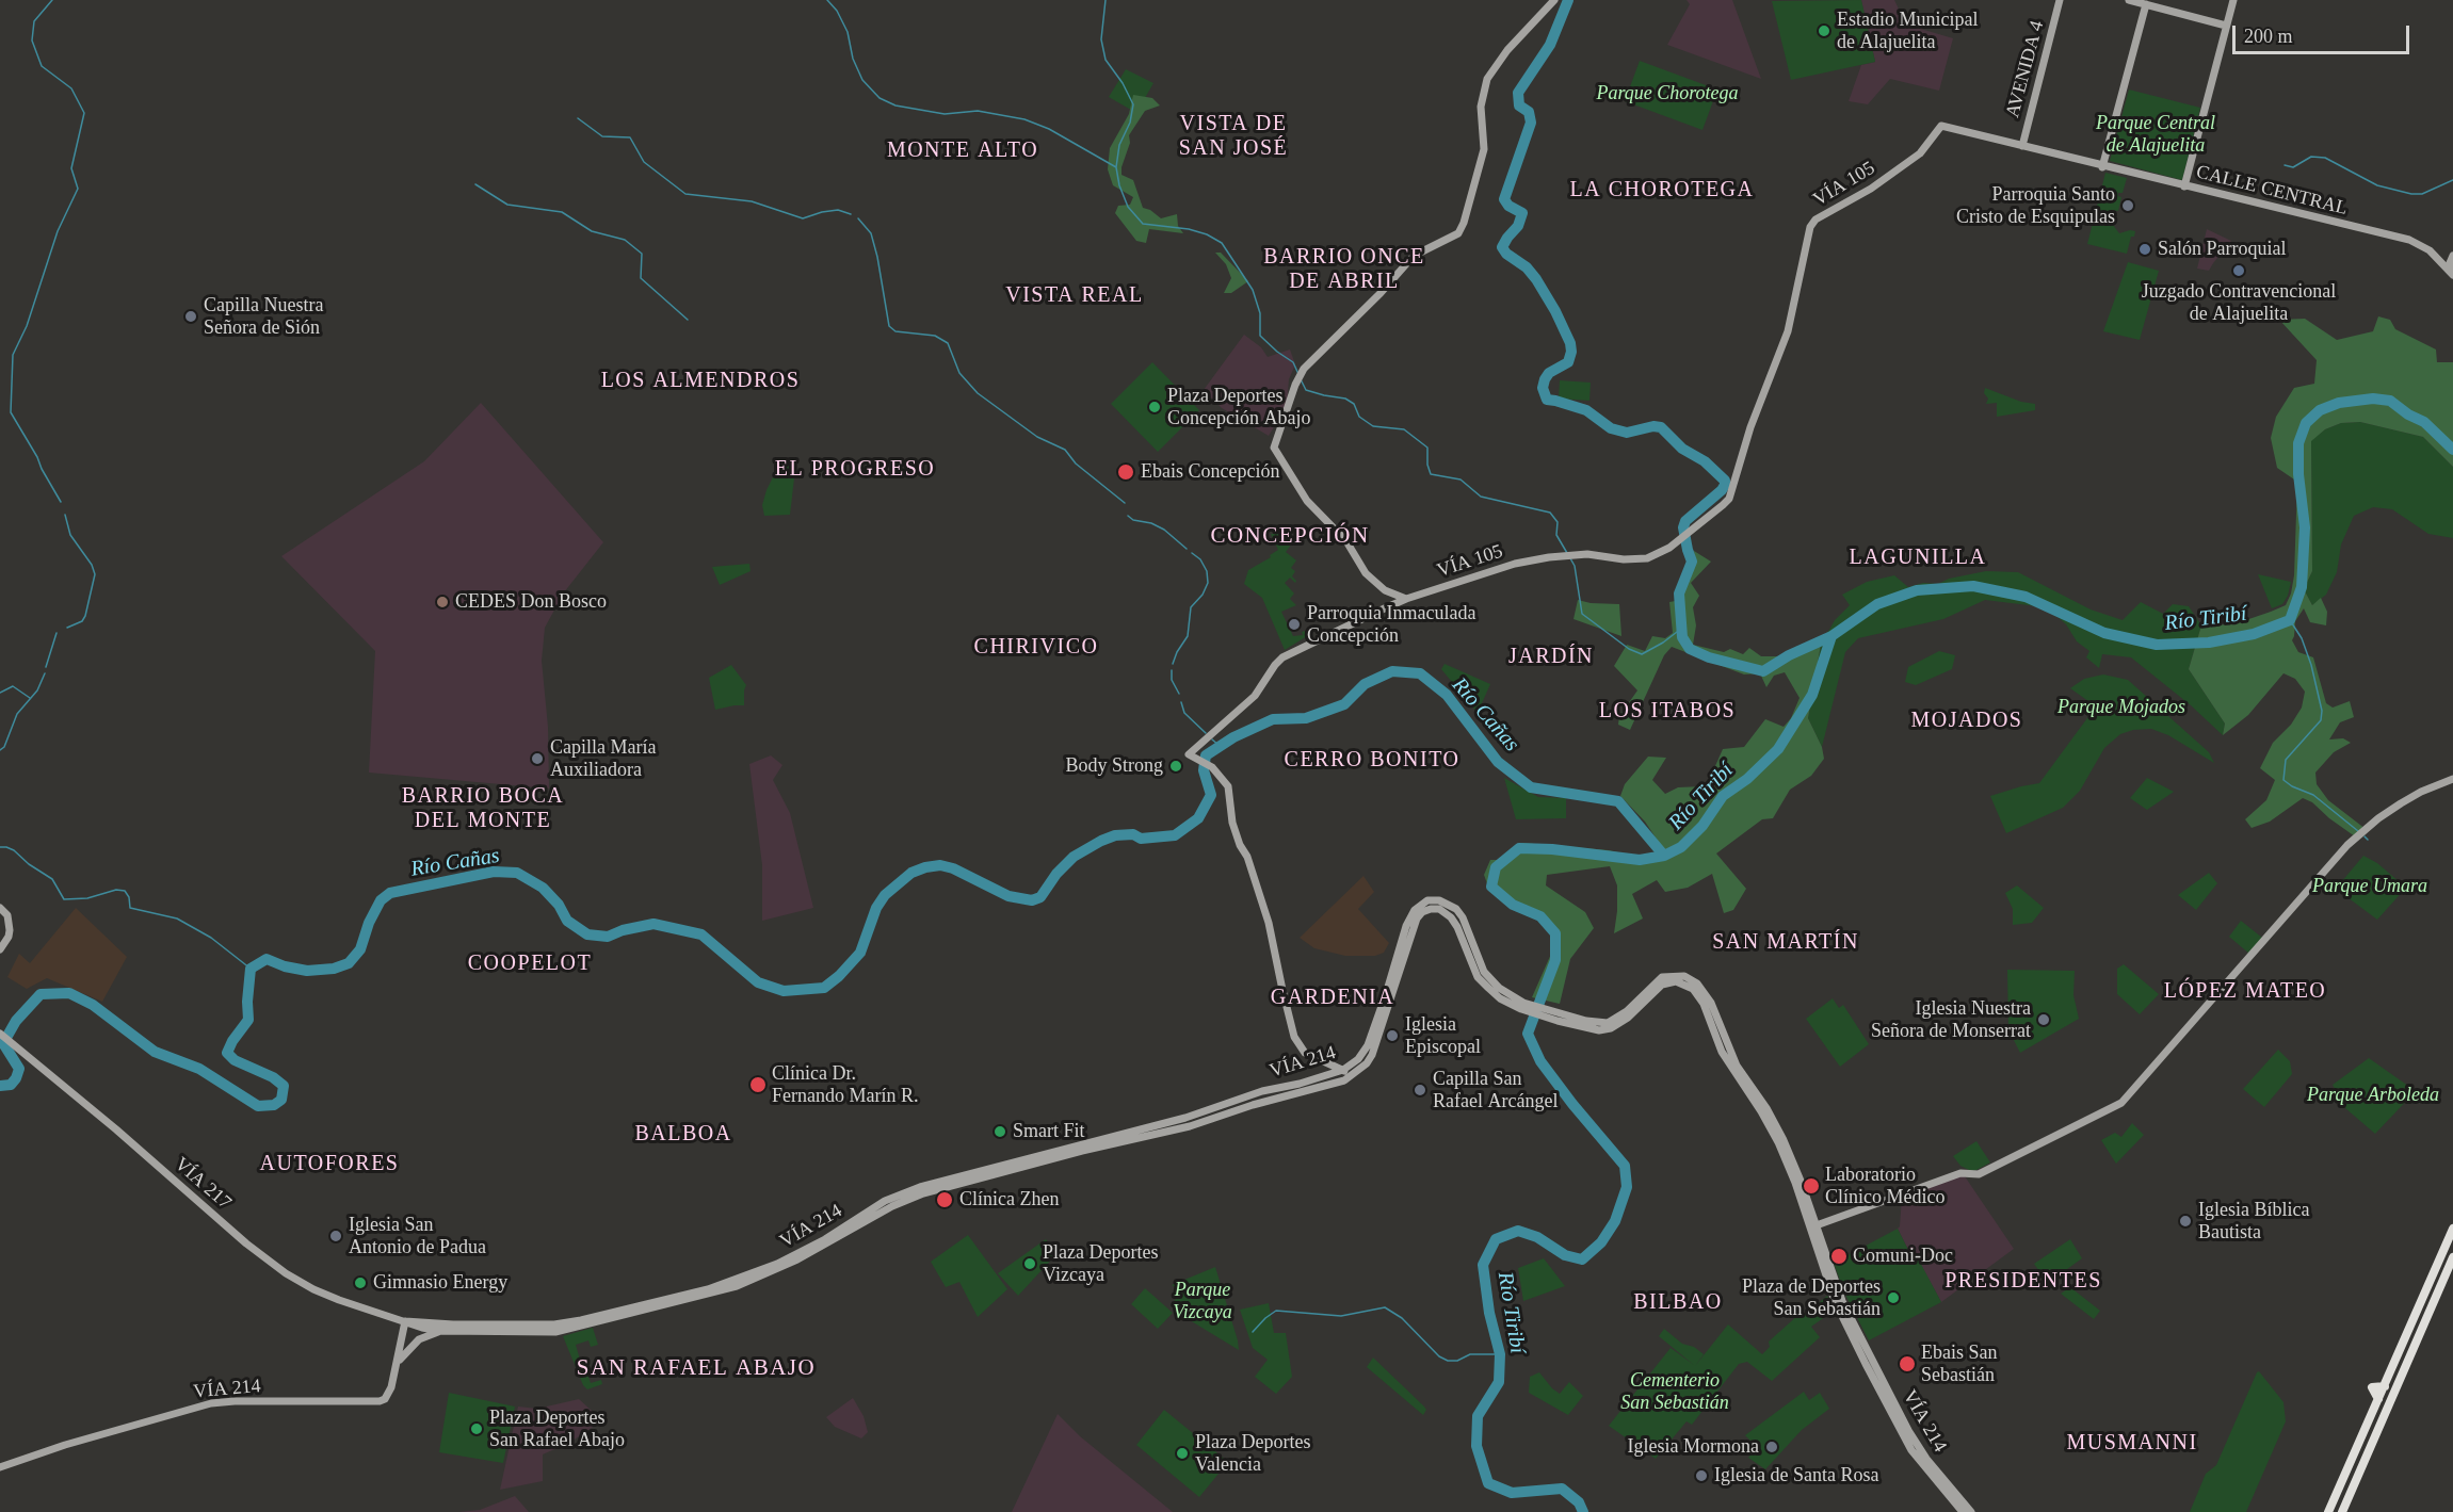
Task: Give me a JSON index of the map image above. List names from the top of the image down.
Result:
{
  "streets": {
    "main road": [
      "AVENIDA 4",
      "VÍA 105",
      "CALLE CENTRAL",
      "VÍA 214",
      "VÍA 217"
    ]
  },
  "crossings": [
    ["AVENIDA 4", "CALLE CENTRAL"],
    ["VÍA 105", "CALLE CENTRAL"],
    ["VÍA 105", "VÍA 214"],
    ["VÍA 214", "VÍA 217"]
  ],
  "districts": [
    "VISTA DE SAN JOSÉ",
    "MONTE ALTO",
    "LA CHOROTEGA",
    "BARRIO ONCE DE ABRIL",
    "VISTA REAL",
    "LOS ALMENDROS",
    "EL PROGRESO",
    "CONCEPCIÓN",
    "LAGUNILLA",
    "CHIRIVICO",
    "JARDÍN",
    "LOS ITABOS",
    "MOJADOS",
    "CERRO BONITO",
    "BARRIO BOCA DEL MONTE",
    "SAN MARTÍN",
    "COOPELOT",
    "LÓPEZ MATEO",
    "GARDENIA",
    "BALBOA",
    "AUTOFORES",
    "PRESIDENTES",
    "BILBAO",
    "SAN RAFAEL ABAJO",
    "MUSMANNI"
  ],
  "water": ["Río Tiribí", "Río Cañas"],
  "parks": [
    "Parque Chorotega",
    "Parque Central de Alajuelita",
    "Parque Mojados",
    "Parque Umara",
    "Parque Arboleda",
    "Parque Vizcaya",
    "Cementerio San Sebastián"
  ],
  "places": [
    "Estadio Municipal de Alajuelita",
    "Parroquia Santo Cristo de Esquipulas",
    "Salón Parroquial",
    "Juzgado Contravencional de Alajuelita",
    "Capilla Nuestra Señora de Sión",
    "Plaza Deportes Concepción Abajo",
    "Ebais Concepción",
    "CEDES Don Bosco",
    "Parroquia Inmaculada Concepción",
    "Capilla María Auxiliadora",
    "Body Strong",
    "Iglesia Nuestra Señora de Monserrat",
    "Iglesia Episcopal",
    "Clínica Dr. Fernando Marín R.",
    "Capilla San Rafael Arcángel",
    "Smart Fit",
    "Laboratorio Clínico Médico",
    "Clínica Zhen",
    "Iglesia Bíblica Bautista",
    "Iglesia San Antonio de Padua",
    "Comuni-Doc",
    "Plaza Deportes Vizcaya",
    "Gimnasio Energy",
    "Plaza de Deportes San Sebastián",
    "Ebais San Sebastián",
    "Plaza Deportes San Rafael Abajo",
    "Iglesia Mormona",
    "Plaza Deportes Valencia",
    "Iglesia de Santa Rosa"
  ],
  "scale_bar": "200 m"
}
